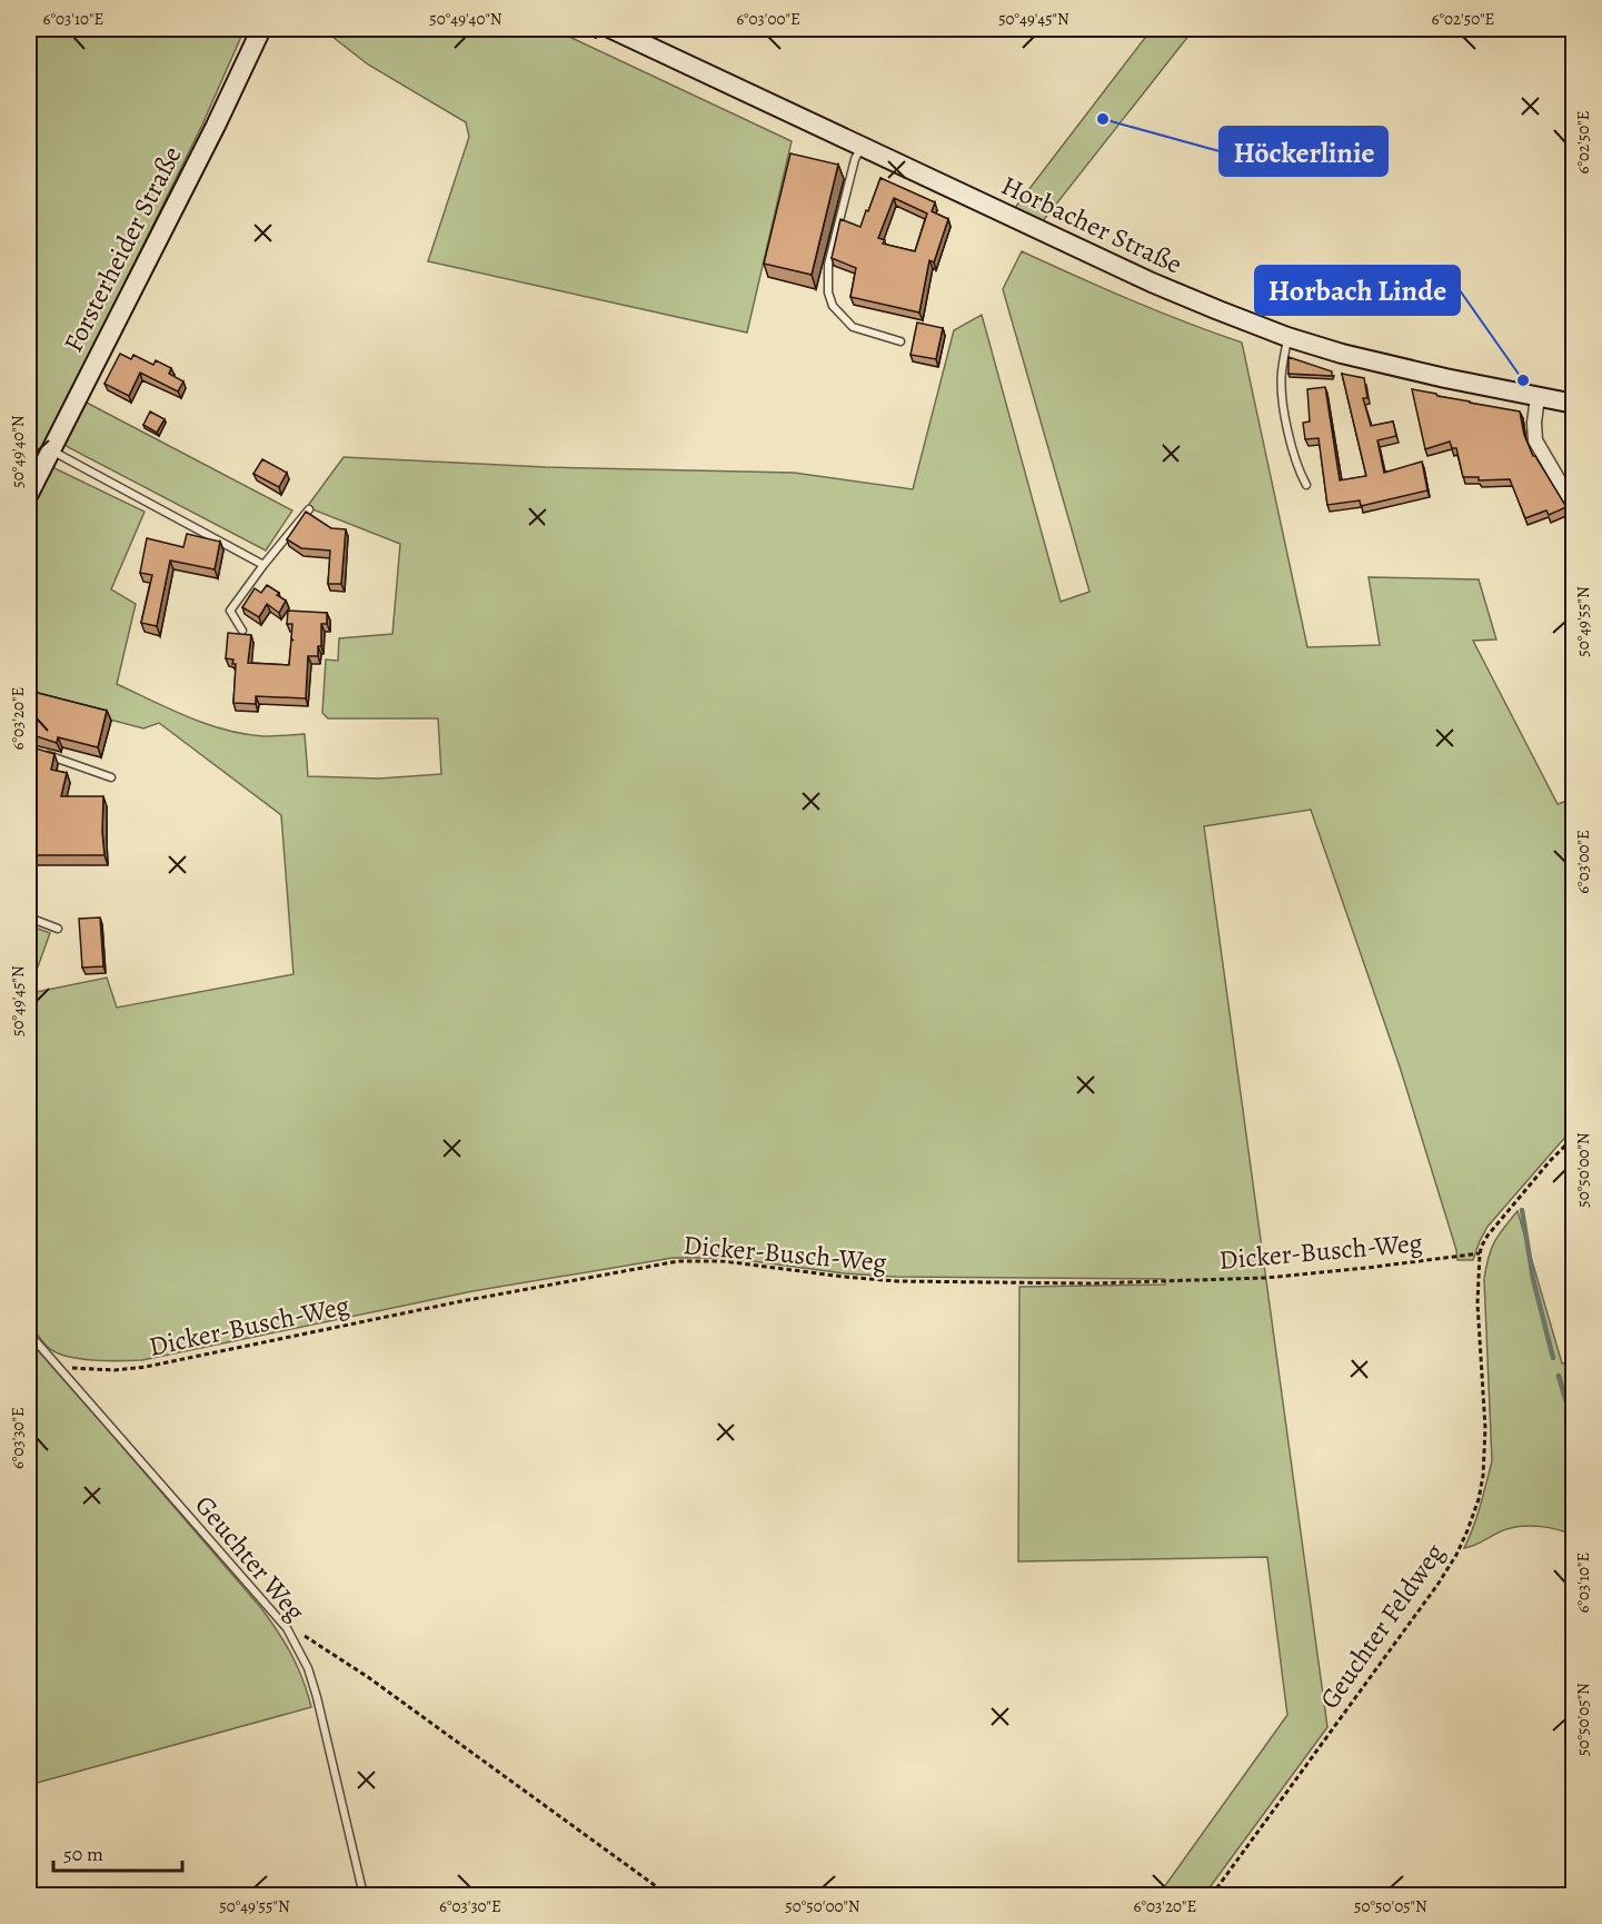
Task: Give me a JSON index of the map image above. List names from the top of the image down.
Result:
{
  "streets": {
    "main road": ["Horbacher Straße", "Forsterheider Straße"],
    "lane": ["Geuchter Weg"],
    "path": ["Dicker-Busch-Weg", "Geuchter Feldweg"]
  },
  "crossings": [
    ["Dicker-Busch-Weg", "Geuchter Weg"],
    ["Dicker-Busch-Weg", "Geuchter Feldweg"]
  ],
  "places": ["Höckerlinie", "Horbach Linde"],
  "scale_bar": "50 m",
  "coordinates": [
    "6°03'10\"E",
    "50°49'40\"N",
    "6°03'00\"E",
    "50°49'45\"N",
    "6°02'50\"E",
    "50°49'55\"N",
    "6°03'20\"E",
    "50°50'00\"N",
    "6°03'30\"E",
    "50°50'05\"N"
  ]
}
